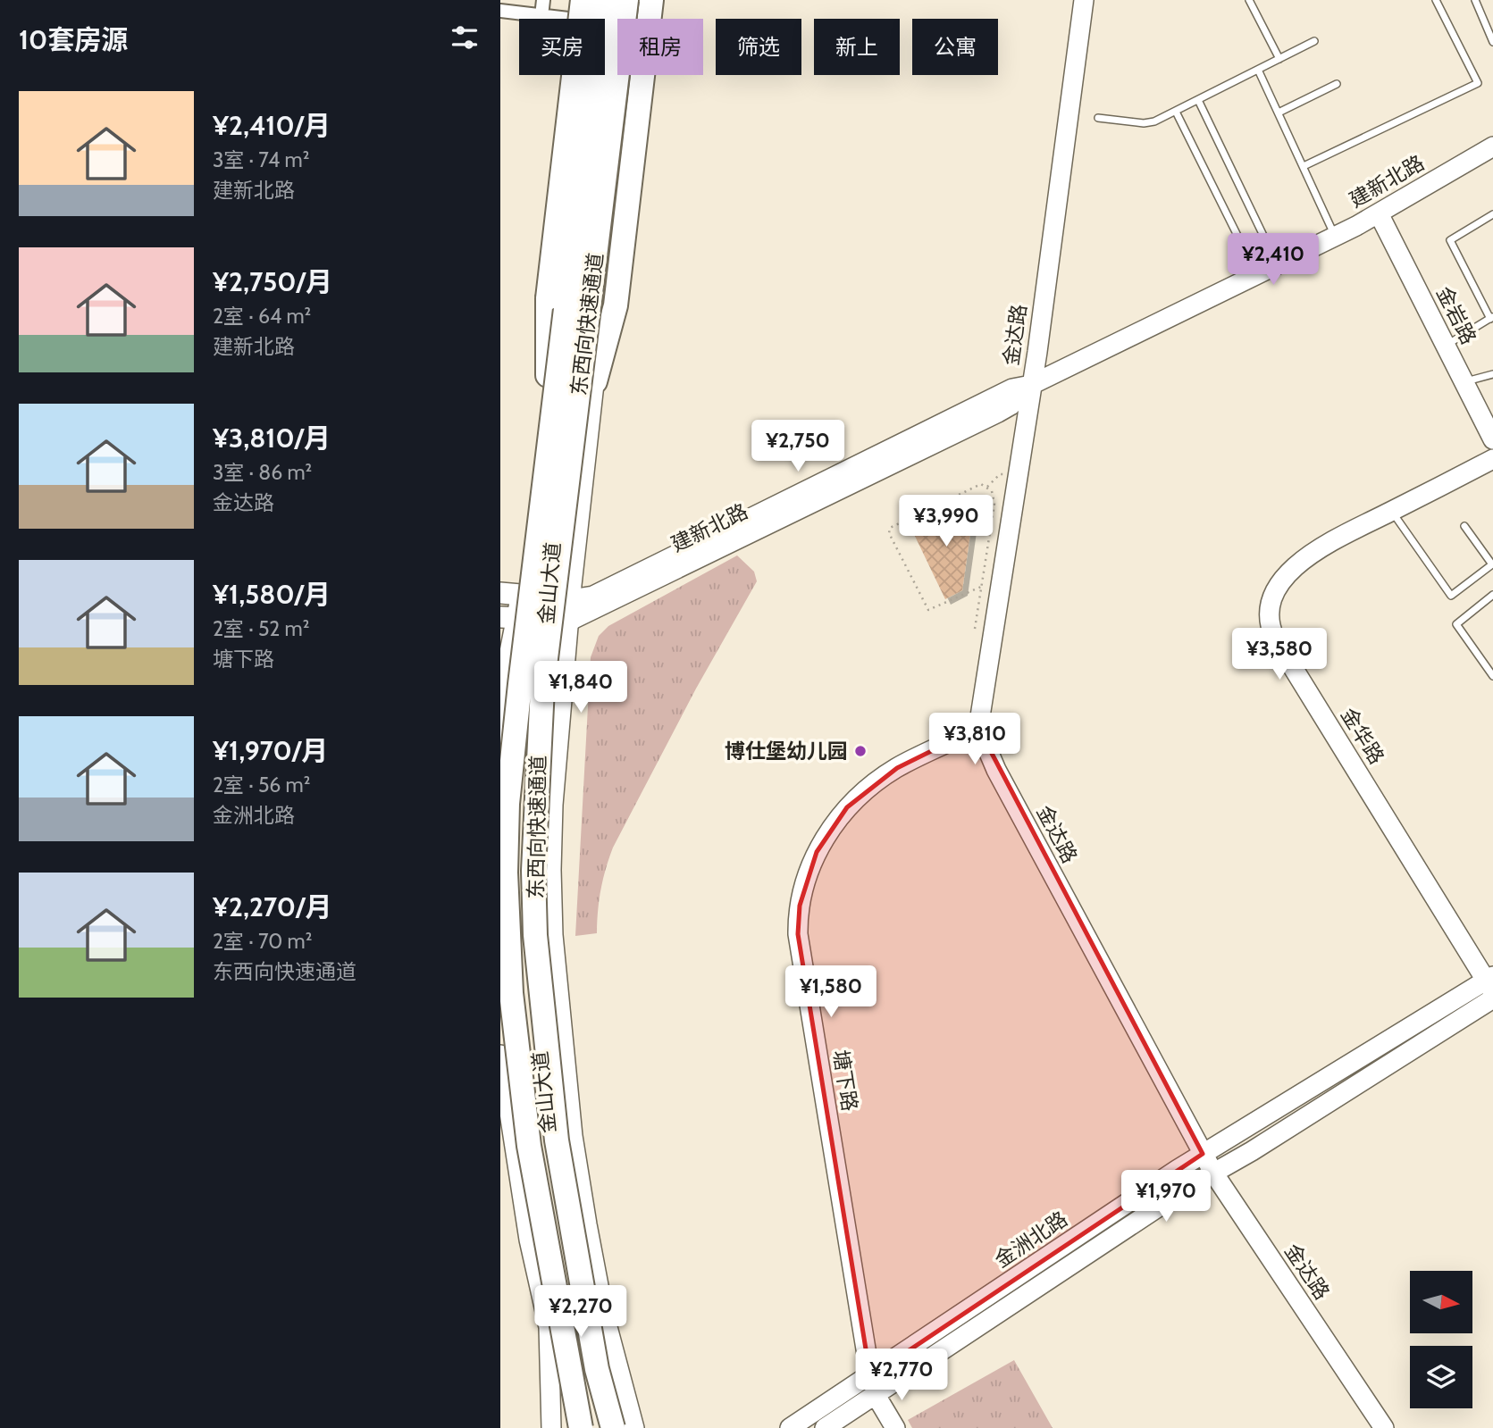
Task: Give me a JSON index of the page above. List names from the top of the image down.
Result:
{
  "streets": {
    "highway": ["东西向快速通道"],
    "main road": [
      "建新北路",
      "金岩路",
      "金达路",
      "金山大道",
      "金华路",
      "塘下路",
      "金洲北路"
    ]
  },
  "crossings": [
    ["建新北路", "金岩路"],
    ["建新北路", "金达路"],
    ["建新北路", "金山大道"],
    ["东西向快速通道", "金山大道"],
    ["金达路", "塘下路"],
    ["金达路", "金洲北路"],
    ["金华路", "金洲北路"],
    ["塘下路", "金洲北路"]
  ],
  "places": ["博仕堡幼儿园"],
  "north": "right",
  "page": {
    "heading": "10套房源",
    "chip": [
      "买房",
      "租房",
      "筛选",
      "新上",
      "公寓"
    ],
    "list": [
      {
        "name": "¥2,410/月",
        "note": "3室 · 74 m² · 建新北路"
      },
      {
        "name": "¥2,750/月",
        "note": "2室 · 64 m² · 建新北路"
      },
      {
        "name": "¥3,810/月",
        "note": "3室 · 86 m² · 金达路"
      },
      {
        "name": "¥1,580/月",
        "note": "2室 · 52 m² · 塘下路"
      },
      {
        "name": "¥1,970/月",
        "note": "2室 · 56 m² · 金洲北路"
      },
      {
        "name": "¥2,270/月",
        "note": "2室 · 70 m² · 东西向快速通道"
      }
    ],
    "price": [
      "¥2,410",
      "¥2,750",
      "¥3,990",
      "¥3,580",
      "¥1,840",
      "¥3,810",
      "¥1,580",
      "¥1,970",
      "¥2,270",
      "¥2,770"
    ]
  }
}
